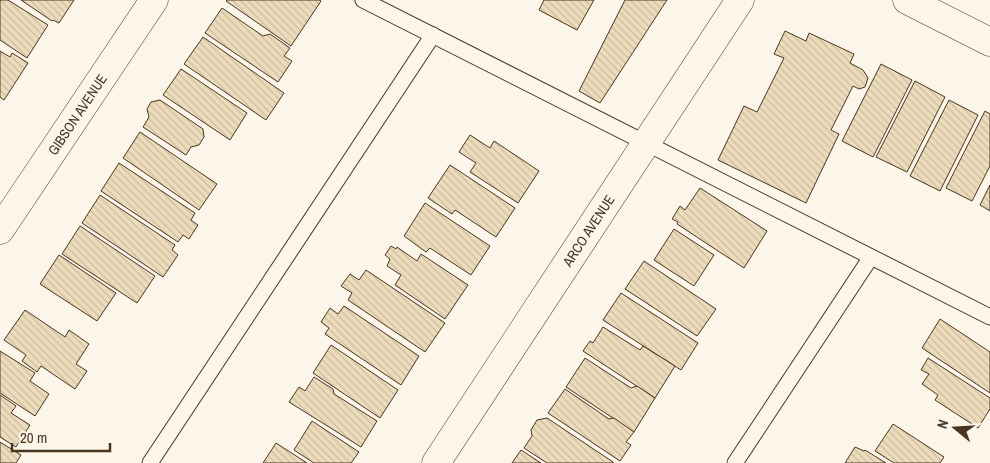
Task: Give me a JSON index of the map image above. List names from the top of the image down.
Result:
{
  "streets": {
    "street": ["GIBSON AVENUE", "ARCO AVENUE"]
  },
  "scale_bar": "20 m",
  "north": "left"
}
